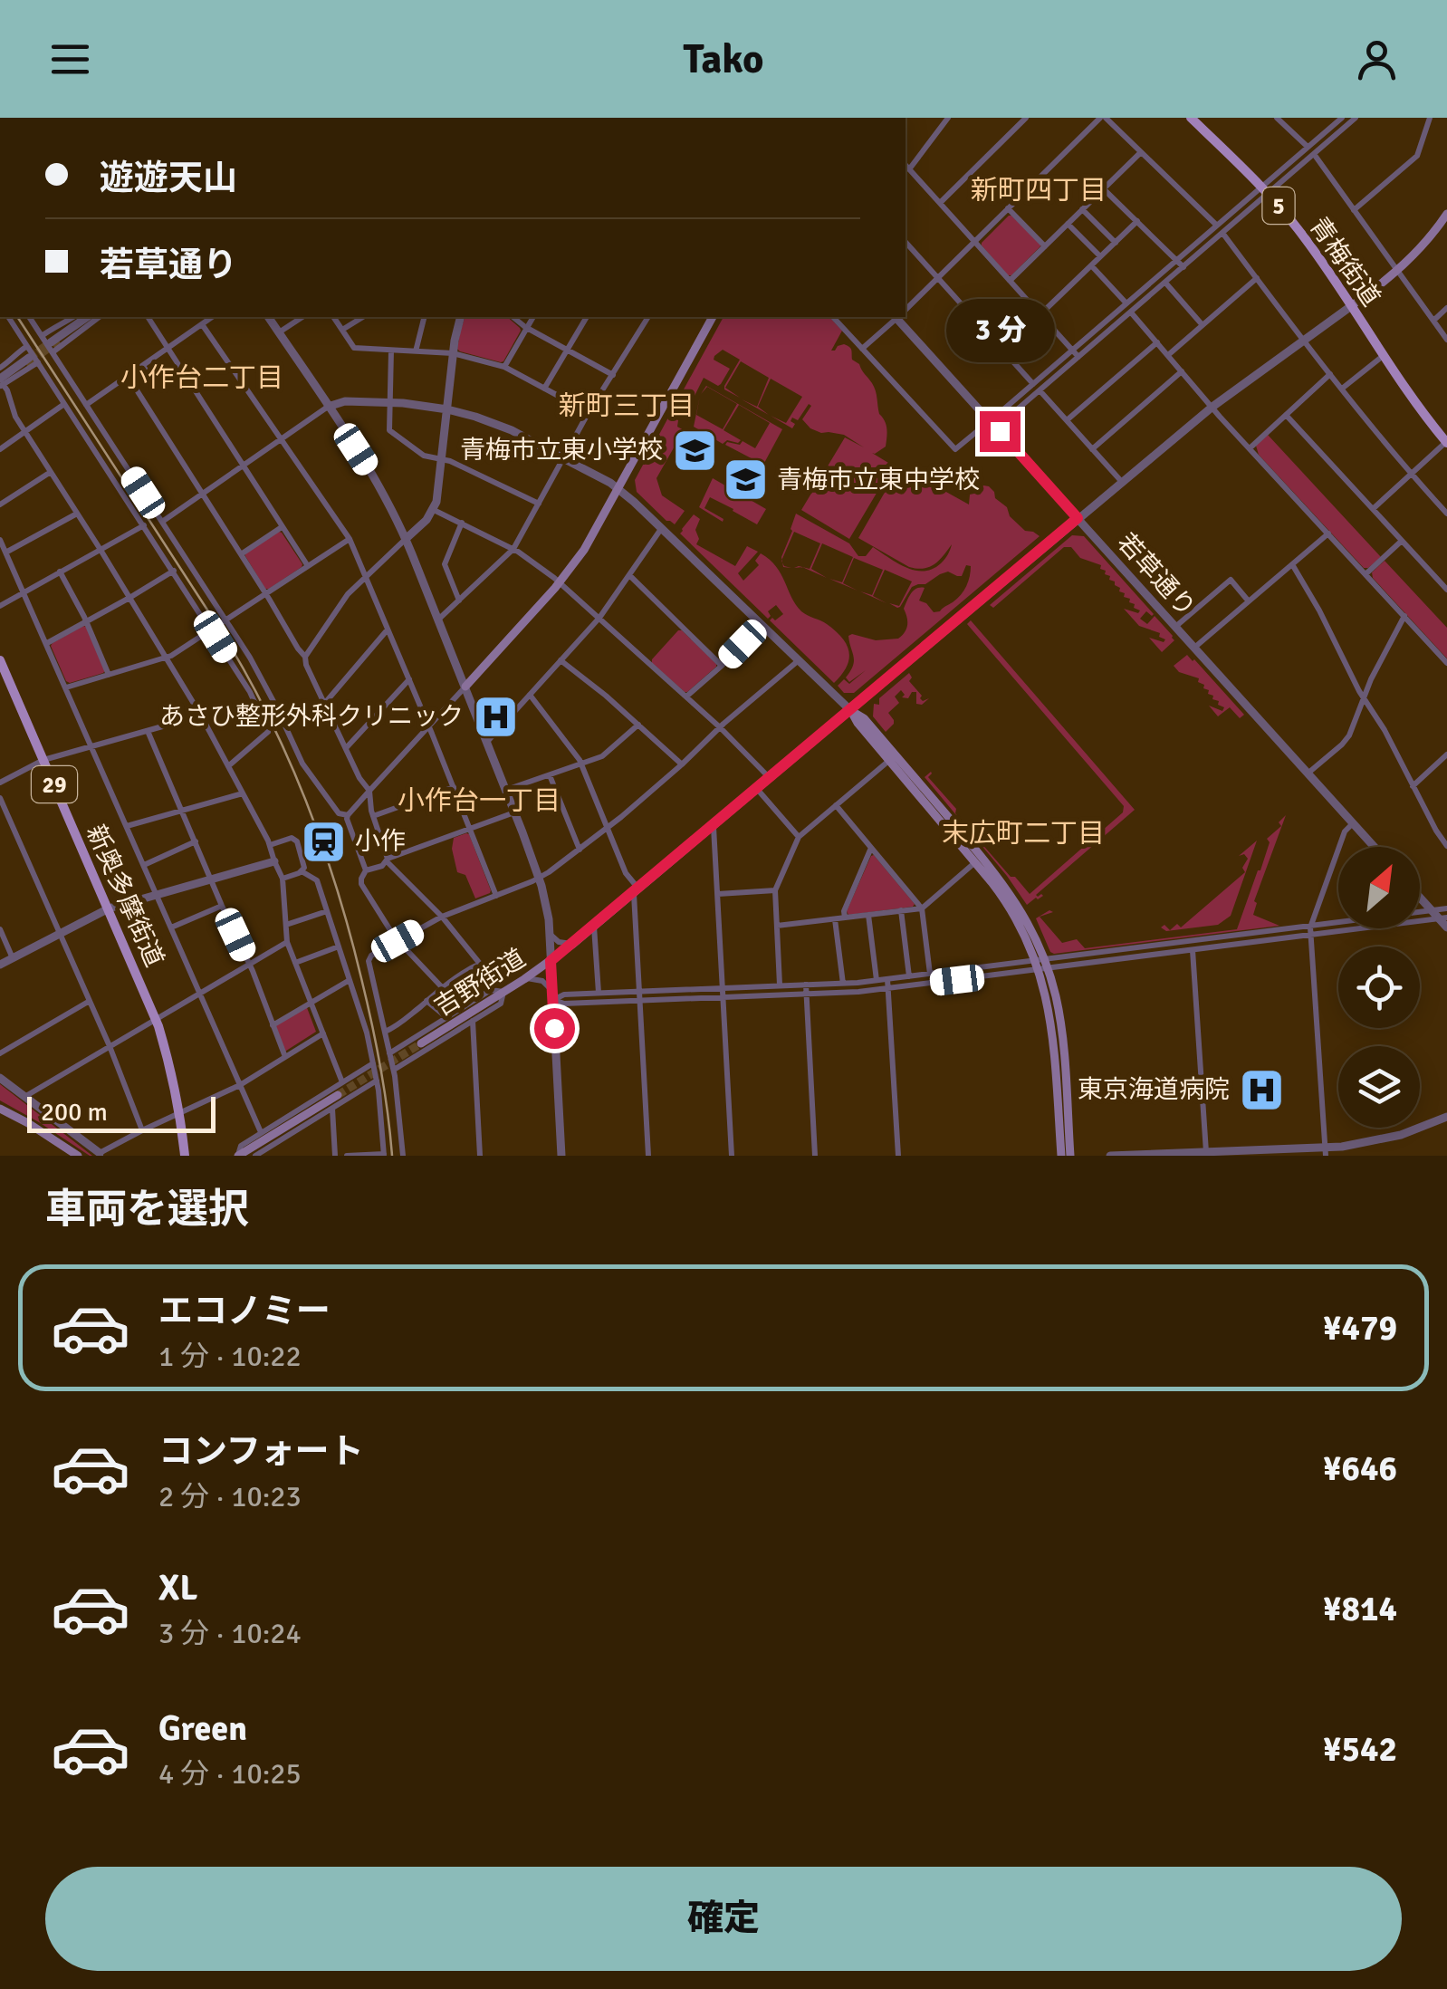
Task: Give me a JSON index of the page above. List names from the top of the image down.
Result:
{
  "streets": {
    "main road": [
      "5",
      "青梅街道",
      "29",
      "新奥多摩街道",
      "吉野街道"
    ],
    "street": ["若草通り"]
  },
  "districts": [
    "新町四丁目",
    "小作台二丁目",
    "新町三丁目",
    "小作台一丁目",
    "末広町二丁目"
  ],
  "places": {
    "school or university": ["青梅市立東小学校", "青梅市立東中学校"],
    "hospital": ["あさひ整形外科クリニック", "東京海道病院"],
    "station": ["小作"]
  },
  "scale_bar": "200 m",
  "north": "top right",
  "page": {
    "header": "Tako",
    "banner": ["遊遊天山", "若草通り"],
    "bubble": "3 分",
    "scale": "200 m",
    "heading": "車両を選択",
    "list": [
      {
        "name": "エコノミー",
        "note": "1 分 · 10:22",
        "value": "¥479"
      },
      {
        "name": "コンフォート",
        "note": "2 分 · 10:23",
        "value": "¥646"
      },
      {
        "name": "XL",
        "note": "3 分 · 10:24",
        "value": "¥814"
      },
      {
        "name": "Green",
        "note": "4 分 · 10:25",
        "value": "¥542"
      }
    ],
    "buttons": "確定"
  }
}
